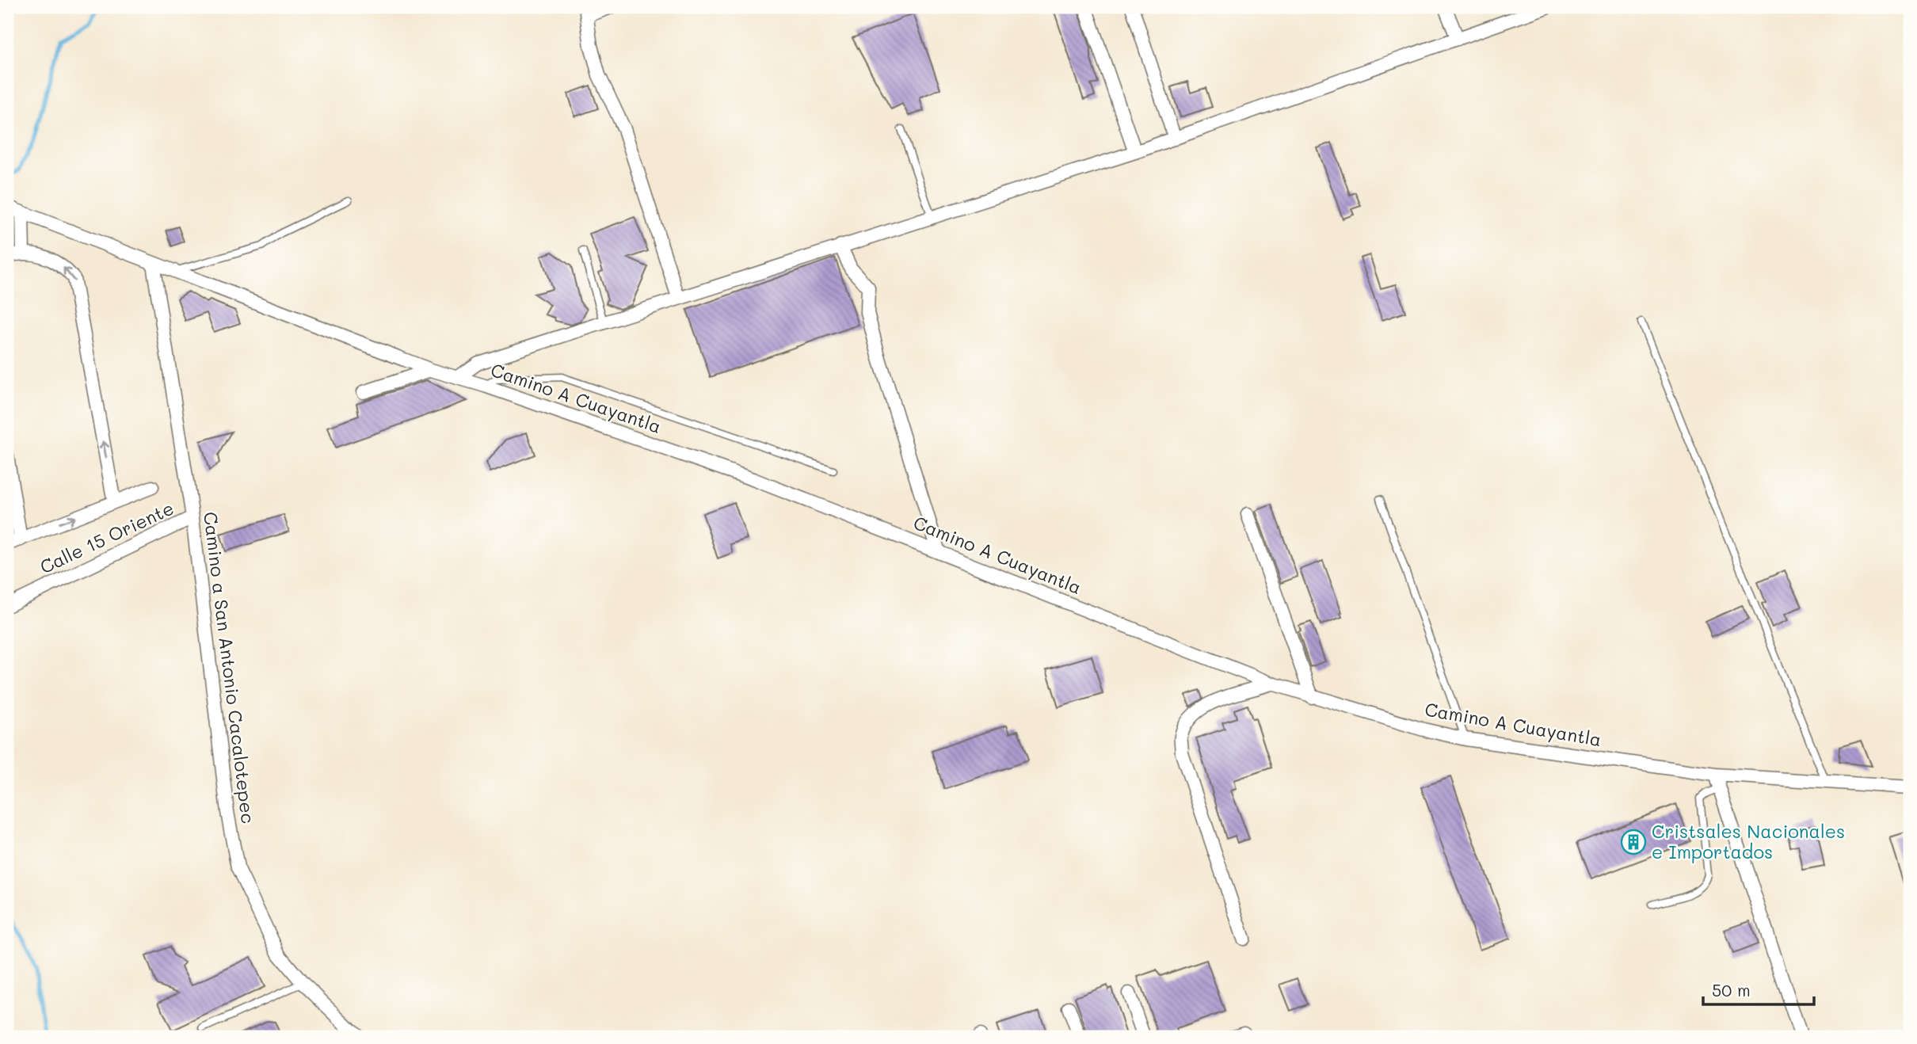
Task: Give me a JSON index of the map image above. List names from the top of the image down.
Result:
{
  "streets": {
    "street": ["Camino A Cuayantla", "Calle 15 Oriente", "Camino a San Antonio Cacalotepec"]
  },
  "crossings": [
    ["Camino A Cuayantla", "Camino a San Antonio Cacalotepec"],
    ["Calle 15 Oriente", "Camino a San Antonio Cacalotepec"]
  ],
  "places": {
    "building": ["Cristsales Nacionales e Importados"]
  },
  "scale_bar": "50 m"
}
